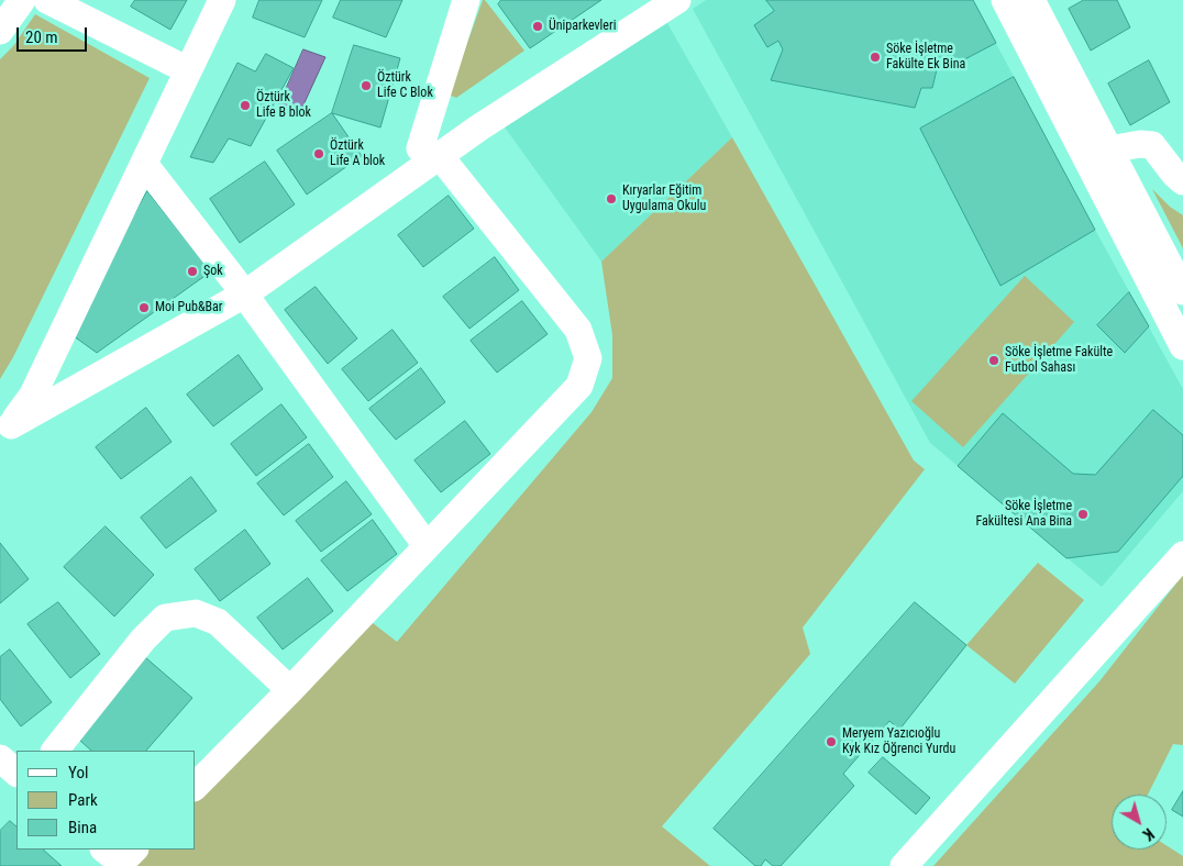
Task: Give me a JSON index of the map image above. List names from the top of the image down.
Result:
{
  "places": [
    "Üniparkevleri",
    "Söke İşletme Fakülte Ek Bina",
    "Öztürk Life C Blok",
    "Öztürk Life B blok",
    "Öztürk Life A blok",
    "Kıryarlar Eğitim Uygulama Okulu",
    "Şok",
    "Moi Pub&Bar",
    "Söke İşletme Fakülte Futbol Sahası",
    "Söke İşletme Fakültesi Ana Bina",
    "Meryem Yazıcıoğlu Kyk Kız Öğrenci Yurdu"
  ],
  "legend": ["Yol", "Park", "Bina"],
  "scale_bar": "20 m",
  "north": "bottom right"
}
